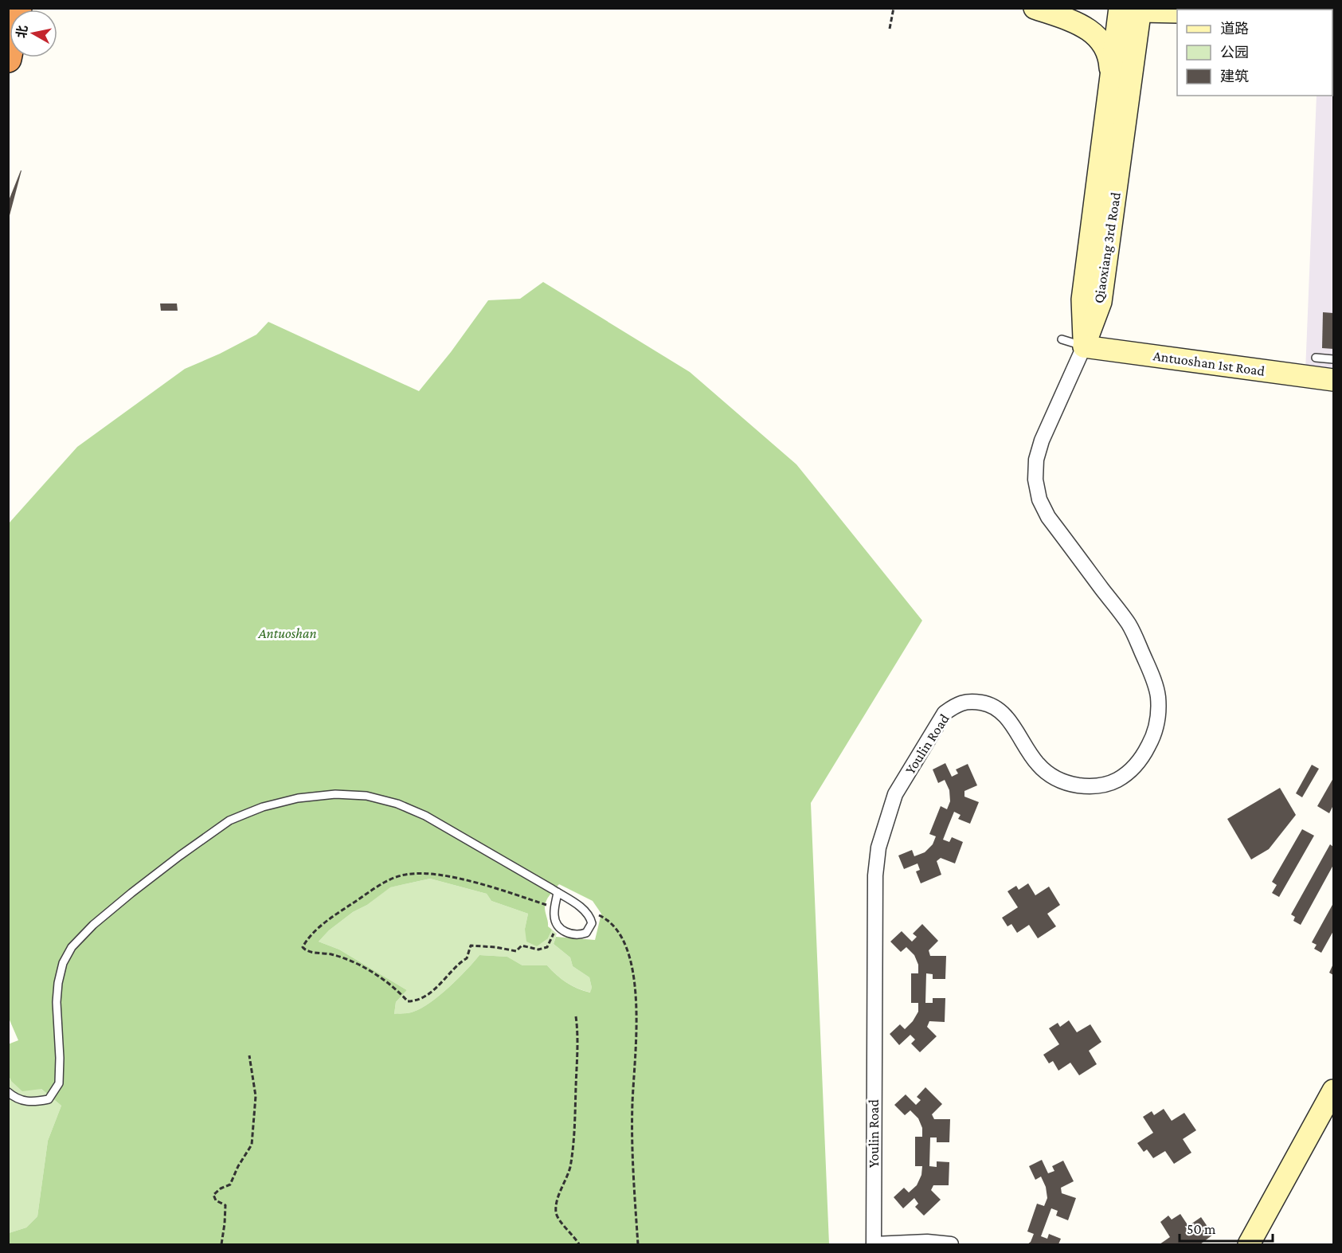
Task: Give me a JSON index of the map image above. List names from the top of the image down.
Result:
{
  "streets": {
    "street": ["Qiaoxiang 3rd Road", "Antuoshan 1st Road", "Youlin Road"]
  },
  "crossings": [
    ["Qiaoxiang 3rd Road", "Antuoshan 1st Road"],
    ["Qiaoxiang 3rd Road", "Youlin Road"],
    ["Antuoshan 1st Road", "Youlin Road"]
  ],
  "parks": ["Antuoshan"],
  "legend": ["道路", "公园", "建筑"],
  "scale_bar": "50 m",
  "north": "left"
}
